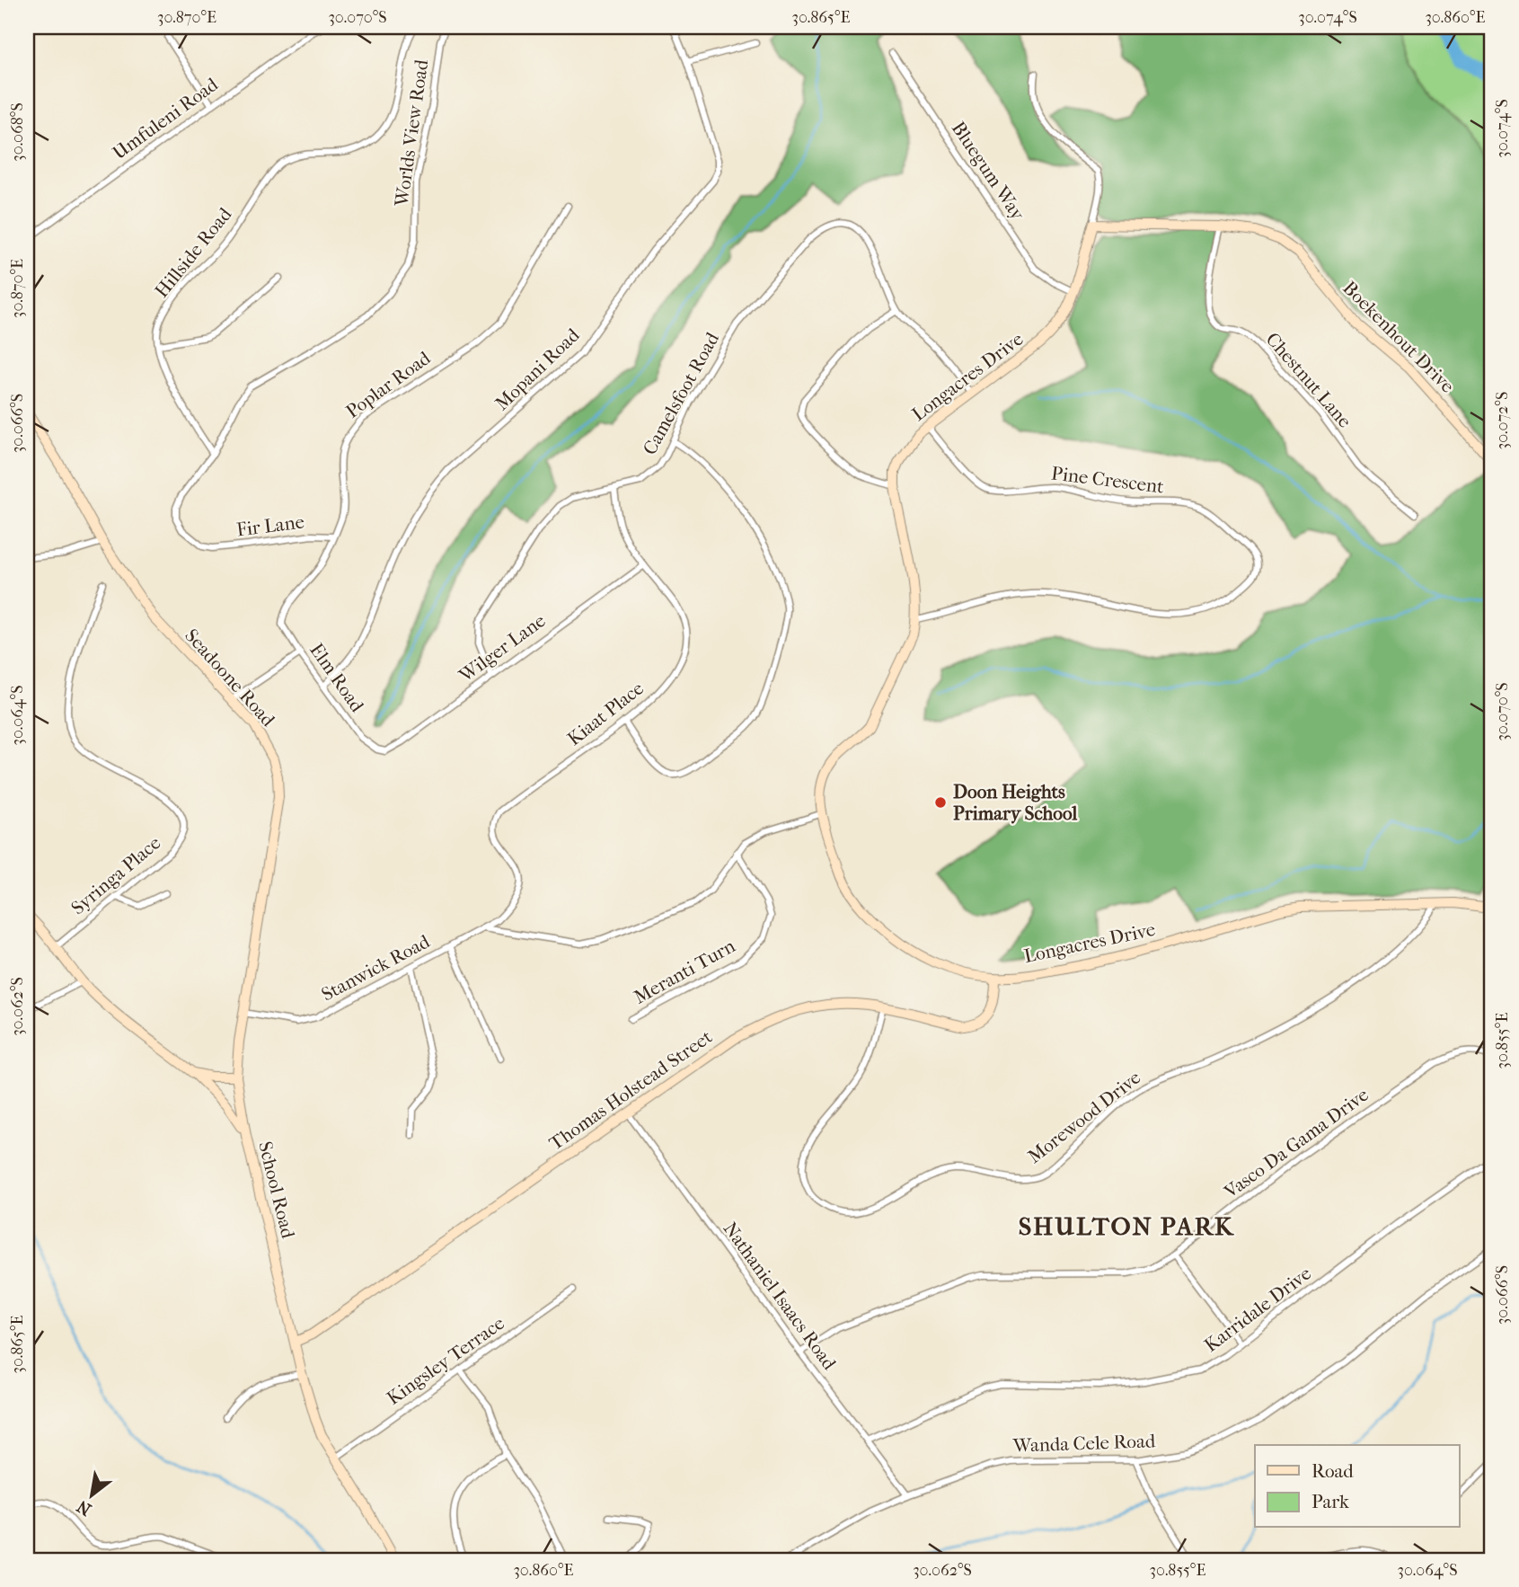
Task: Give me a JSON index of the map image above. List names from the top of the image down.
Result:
{
  "streets": {
    "street": [
      "Umfuleni Road",
      "Worlds View Road",
      "Bluegum Way",
      "Hillside Road",
      "Boekenhout Drive",
      "Mopani Road",
      "Longacres Drive",
      "Chestnut Lane",
      "Poplar Road",
      "Camelsfoot Road",
      "Pine Crescent",
      "Fir Lane",
      "Wilger Lane",
      "Seadoone Road",
      "Elm Road",
      "Kiaat Place",
      "Syringa Place",
      "Stanwick Road",
      "Meranti Turn",
      "Thomas Holstead Street",
      "Morewood Drive",
      "Vasco Da Gama Drive",
      "School Road",
      "Nathaniel Isaacs Road",
      "Karridale Drive",
      "Kingsley Terrace",
      "Wanda Cele Road"
    ]
  },
  "crossings": [
    ["Worlds View Road", "Hillside Road"],
    ["Worlds View Road", "Fir Lane"],
    ["Bluegum Way", "Longacres Drive"],
    ["Hillside Road", "Fir Lane"],
    ["Boekenhout Drive", "Longacres Drive"],
    ["Boekenhout Drive", "Chestnut Lane"],
    ["Mopani Road", "Elm Road"],
    ["Longacres Drive", "Camelsfoot Road"],
    ["Longacres Drive", "Pine Crescent"],
    ["Longacres Drive", "Thomas Holstead Street"],
    ["Longacres Drive", "Morewood Drive"],
    ["Poplar Road", "Fir Lane"],
    ["Poplar Road", "Elm Road"],
    ["Camelsfoot Road", "Wilger Lane"],
    ["Camelsfoot Road", "Kiaat Place"],
    ["Wilger Lane", "Elm Road"],
    ["Wilger Lane", "Kiaat Place"],
    ["Seadoone Road", "Stanwick Road"],
    ["Seadoone Road", "School Road"],
    ["Kiaat Place", "Stanwick Road"],
    ["Thomas Holstead Street", "Morewood Drive"],
    ["Thomas Holstead Street", "School Road"],
    ["Thomas Holstead Street", "Nathaniel Isaacs Road"],
    ["Vasco Da Gama Drive", "Nathaniel Isaacs Road"],
    ["School Road", "Kingsley Terrace"],
    ["Nathaniel Isaacs Road", "Karridale Drive"],
    ["Nathaniel Isaacs Road", "Wanda Cele Road"]
  ],
  "districts": ["SHULTON PARK"],
  "places": ["Doon Heights Primary School"],
  "legend": ["Road", "Park"],
  "north": "bottom left",
  "coordinates": [
    "30.870°E",
    "30.070°S",
    "30.865°E",
    "30.074°S",
    "30.860°E",
    "30.068°S",
    "30.072°S",
    "30.066°S",
    "30.064°S",
    "30.062°S",
    "30.855°E"
  ]
}
